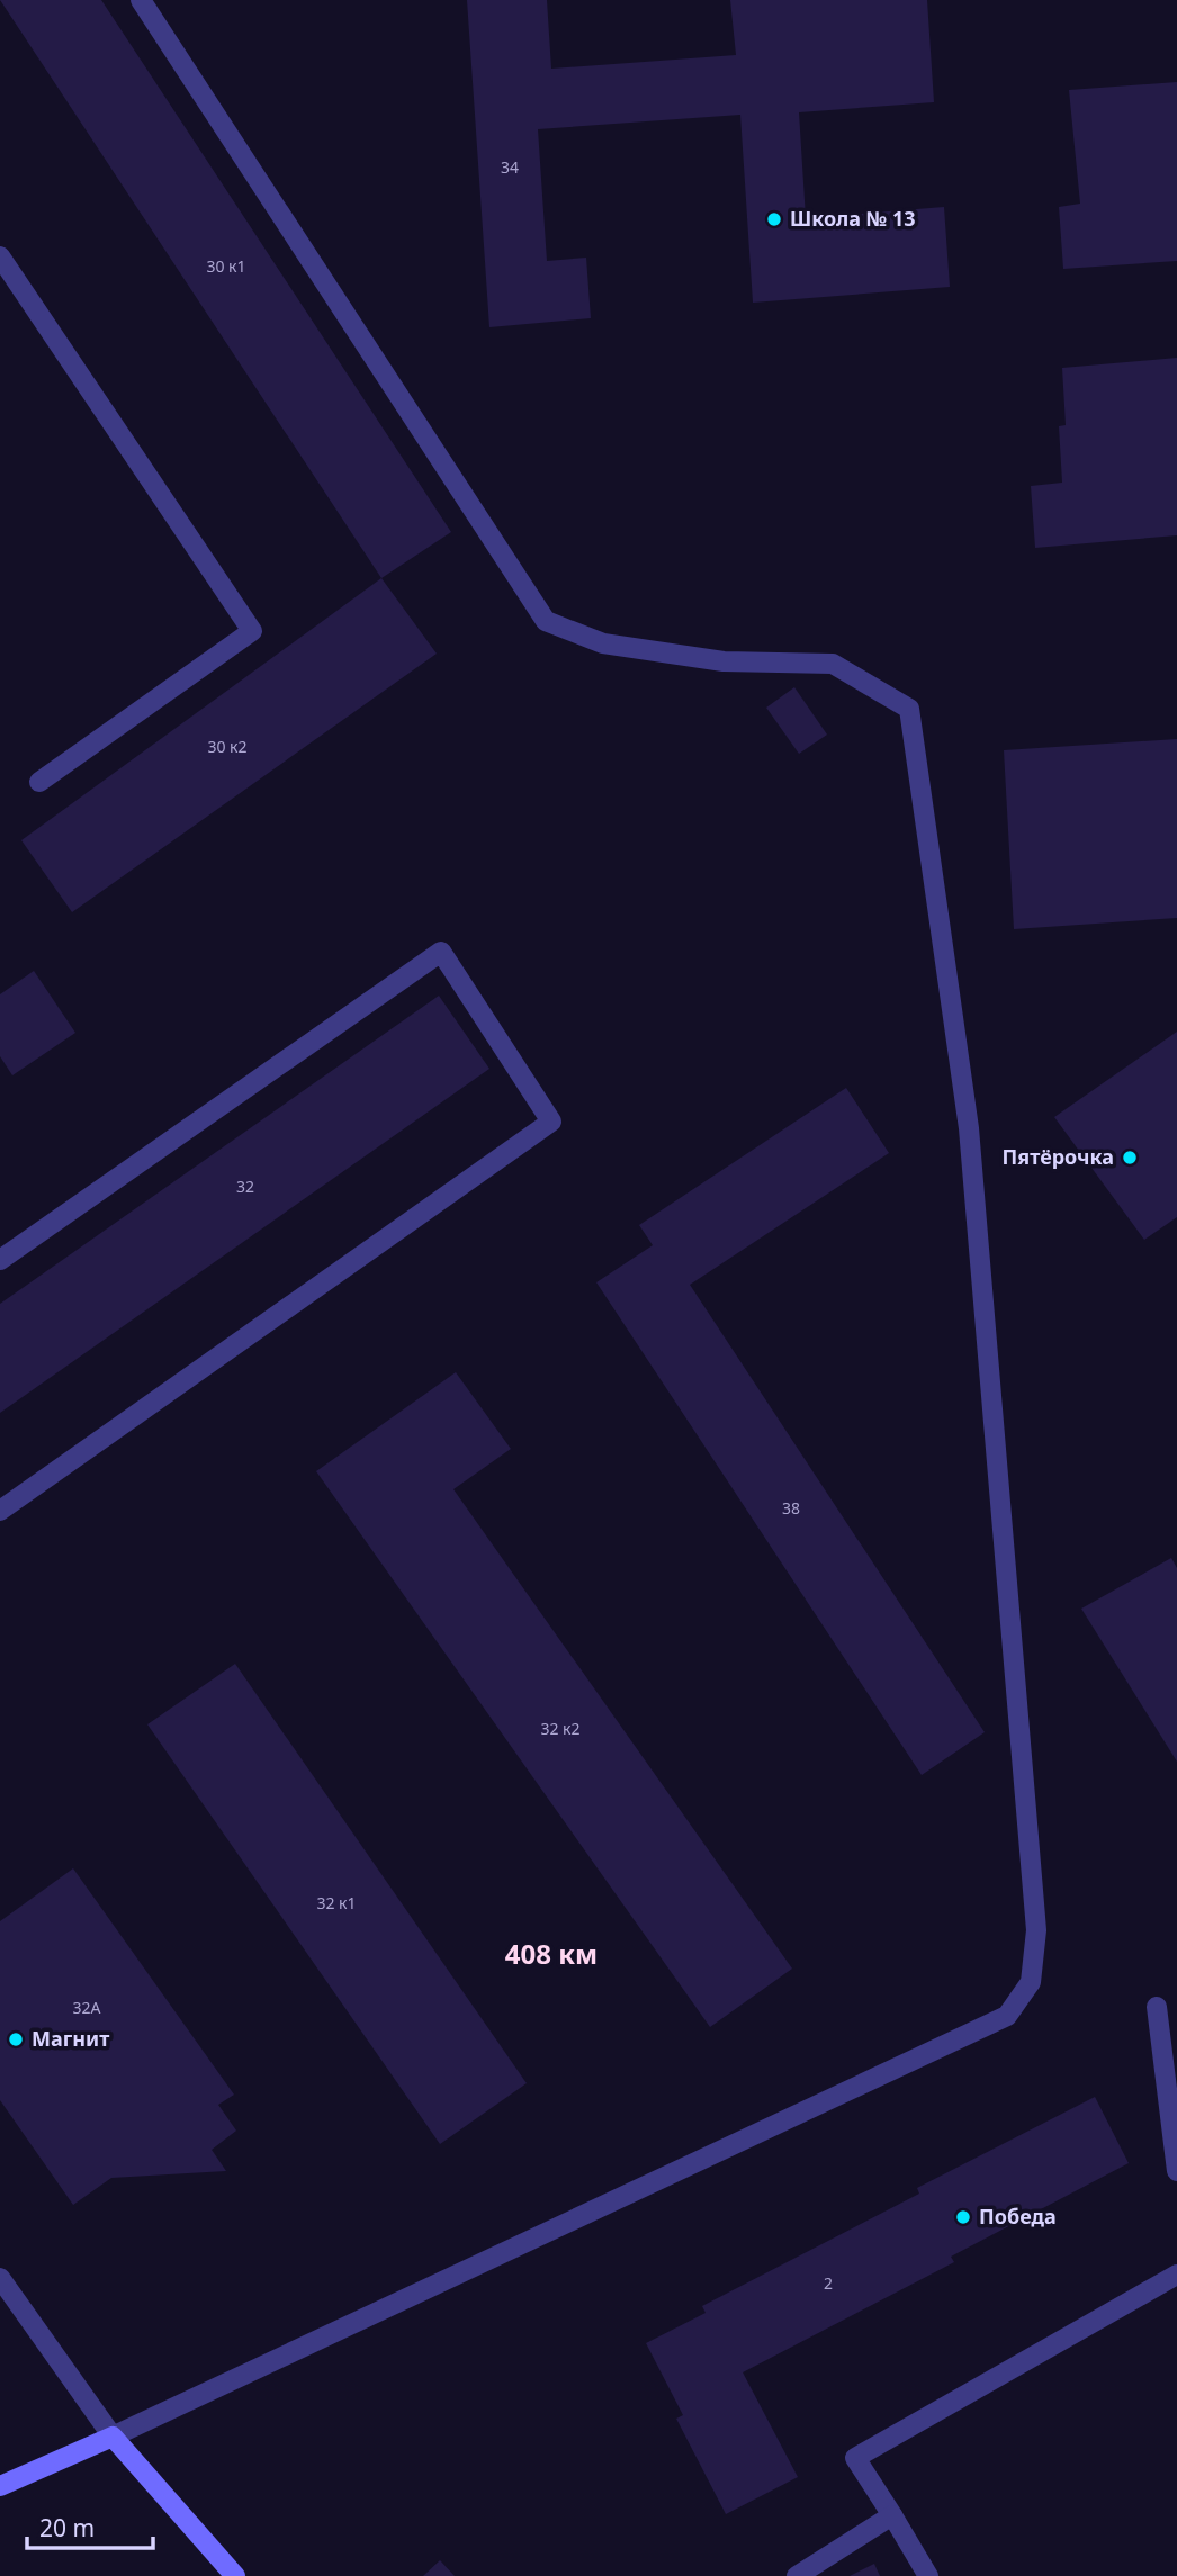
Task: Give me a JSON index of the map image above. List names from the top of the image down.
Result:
{
  "districts": ["408 км"],
  "places": [
    "Школа № 13",
    "Пятёрочка",
    "Магнит",
    "Победа"
  ],
  "house_numbers": [
    "34",
    "30 к1",
    "30 к2",
    "32",
    "38",
    "32 к2",
    "32 к1",
    "32А",
    "2"
  ],
  "scale_bar": "20 m"
}
